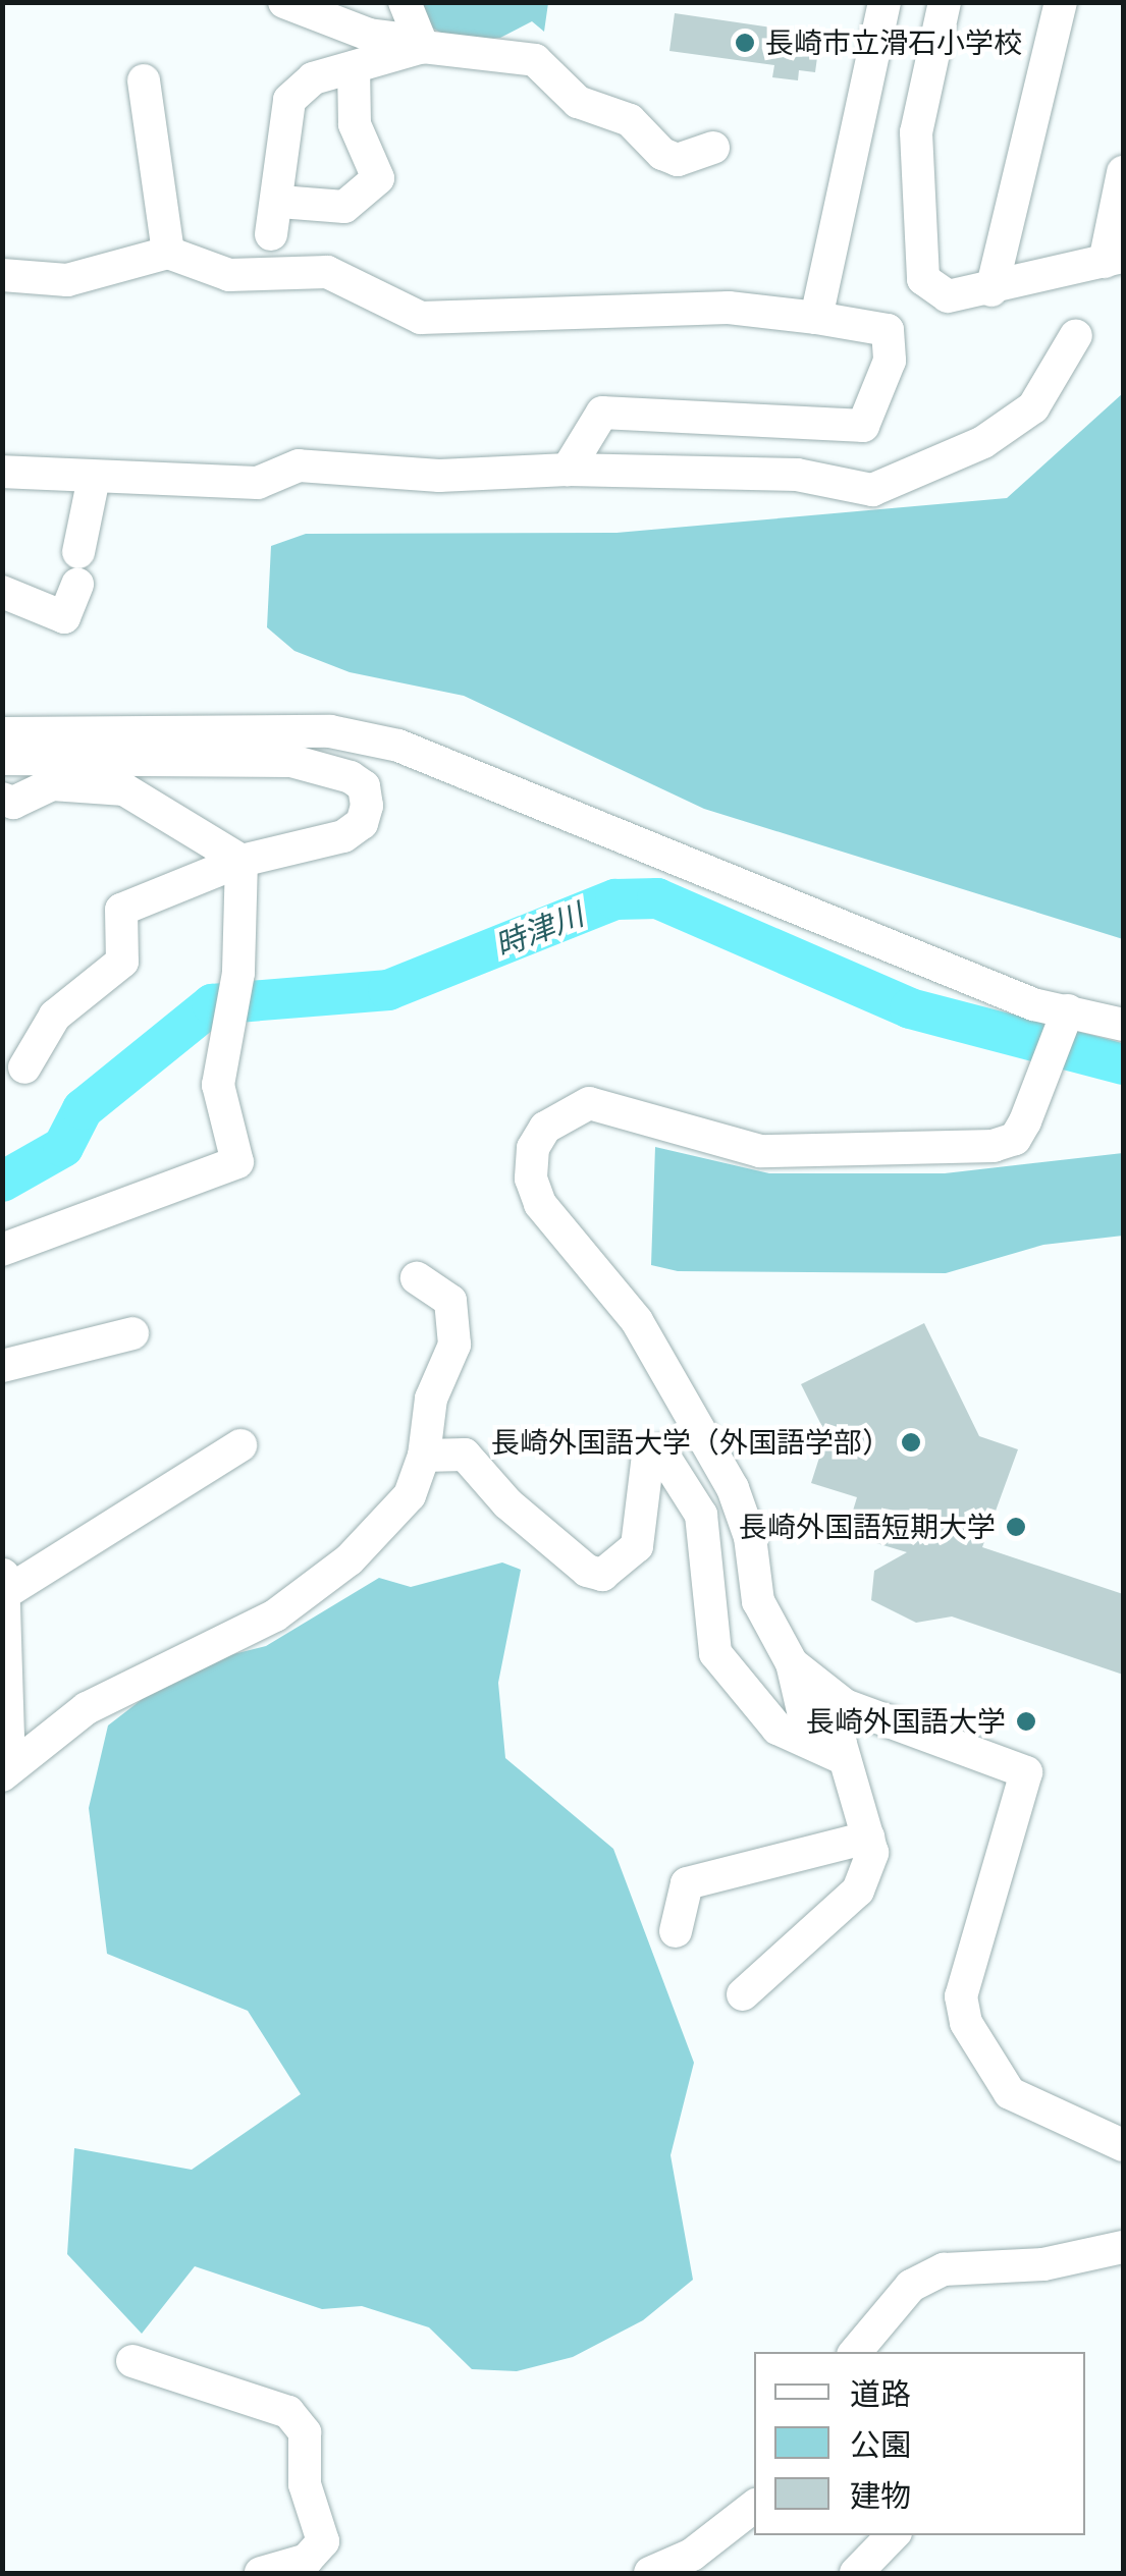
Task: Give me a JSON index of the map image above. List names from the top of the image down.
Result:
{
  "water": ["時津川"],
  "places": [
    "長崎市立滑石小学校",
    "長崎外国語大学（外国語学部）",
    "長崎外国語短期大学",
    "長崎外国語大学"
  ],
  "legend": ["道路", "公園", "建物"]
}
